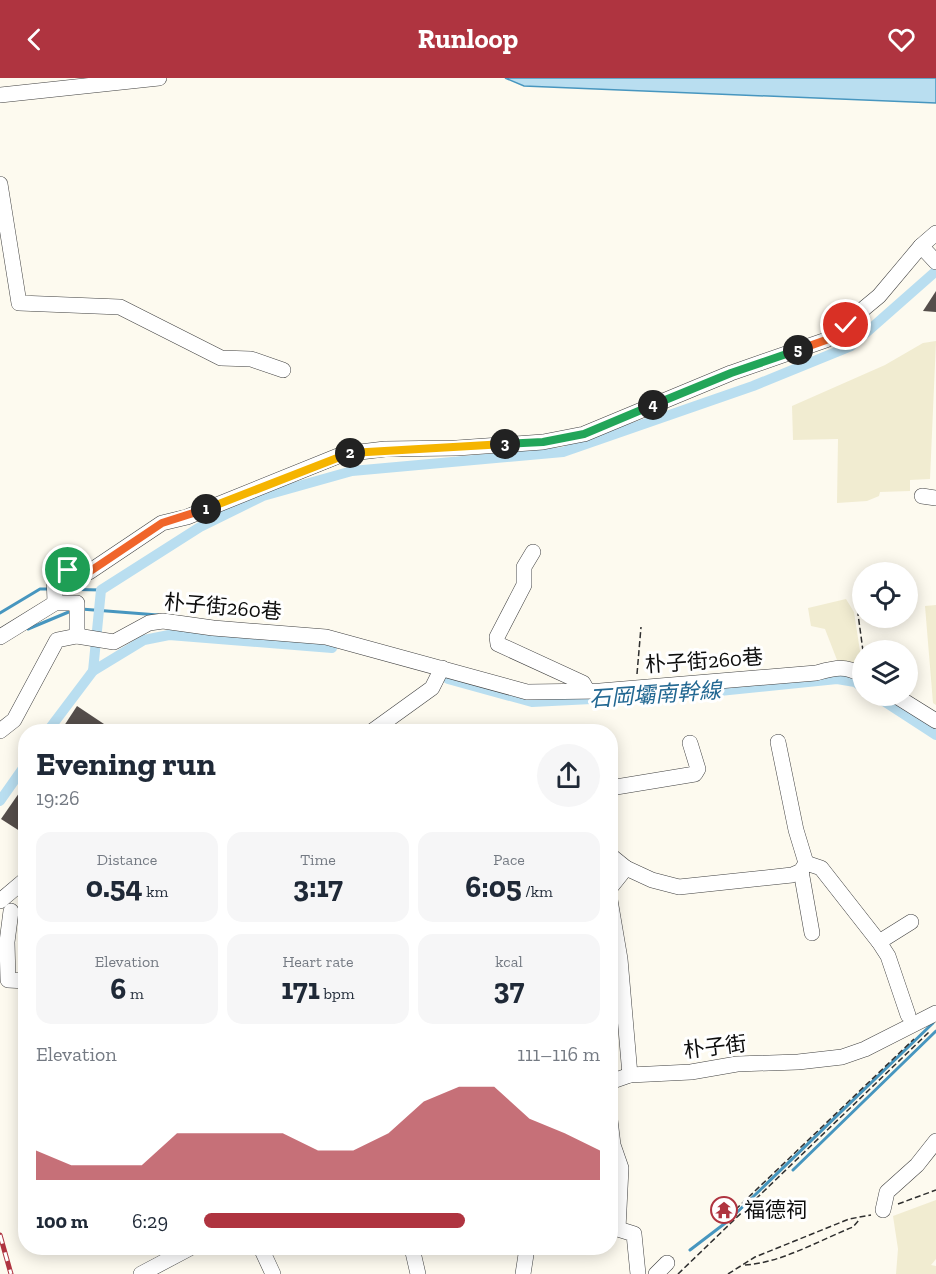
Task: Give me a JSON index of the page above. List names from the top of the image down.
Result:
{
  "streets": {
    "street": ["朴子街260巷", "朴子街"]
  },
  "water": ["石岡壩南幹線"],
  "places": {
    "temple": ["福德祠"]
  },
  "page": {
    "header": "Runloop",
    "pins": [
      "5",
      "4",
      "3",
      "2",
      "1"
    ],
    "heading": ["Evening run", "19:26"],
    "stats": [
      ["Distance", "0.54 km"],
      ["Time", "3:17"],
      ["Pace", "6:05 /km"],
      ["Elevation", "6 m"],
      ["Heart rate", "171 bpm"],
      ["kcal", "37"]
    ],
    "chart": ["Elevation", "111–116 m"],
    "list": [
      {
        "name": "100 m",
        "note": "6:29"
      }
    ]
  }
}
